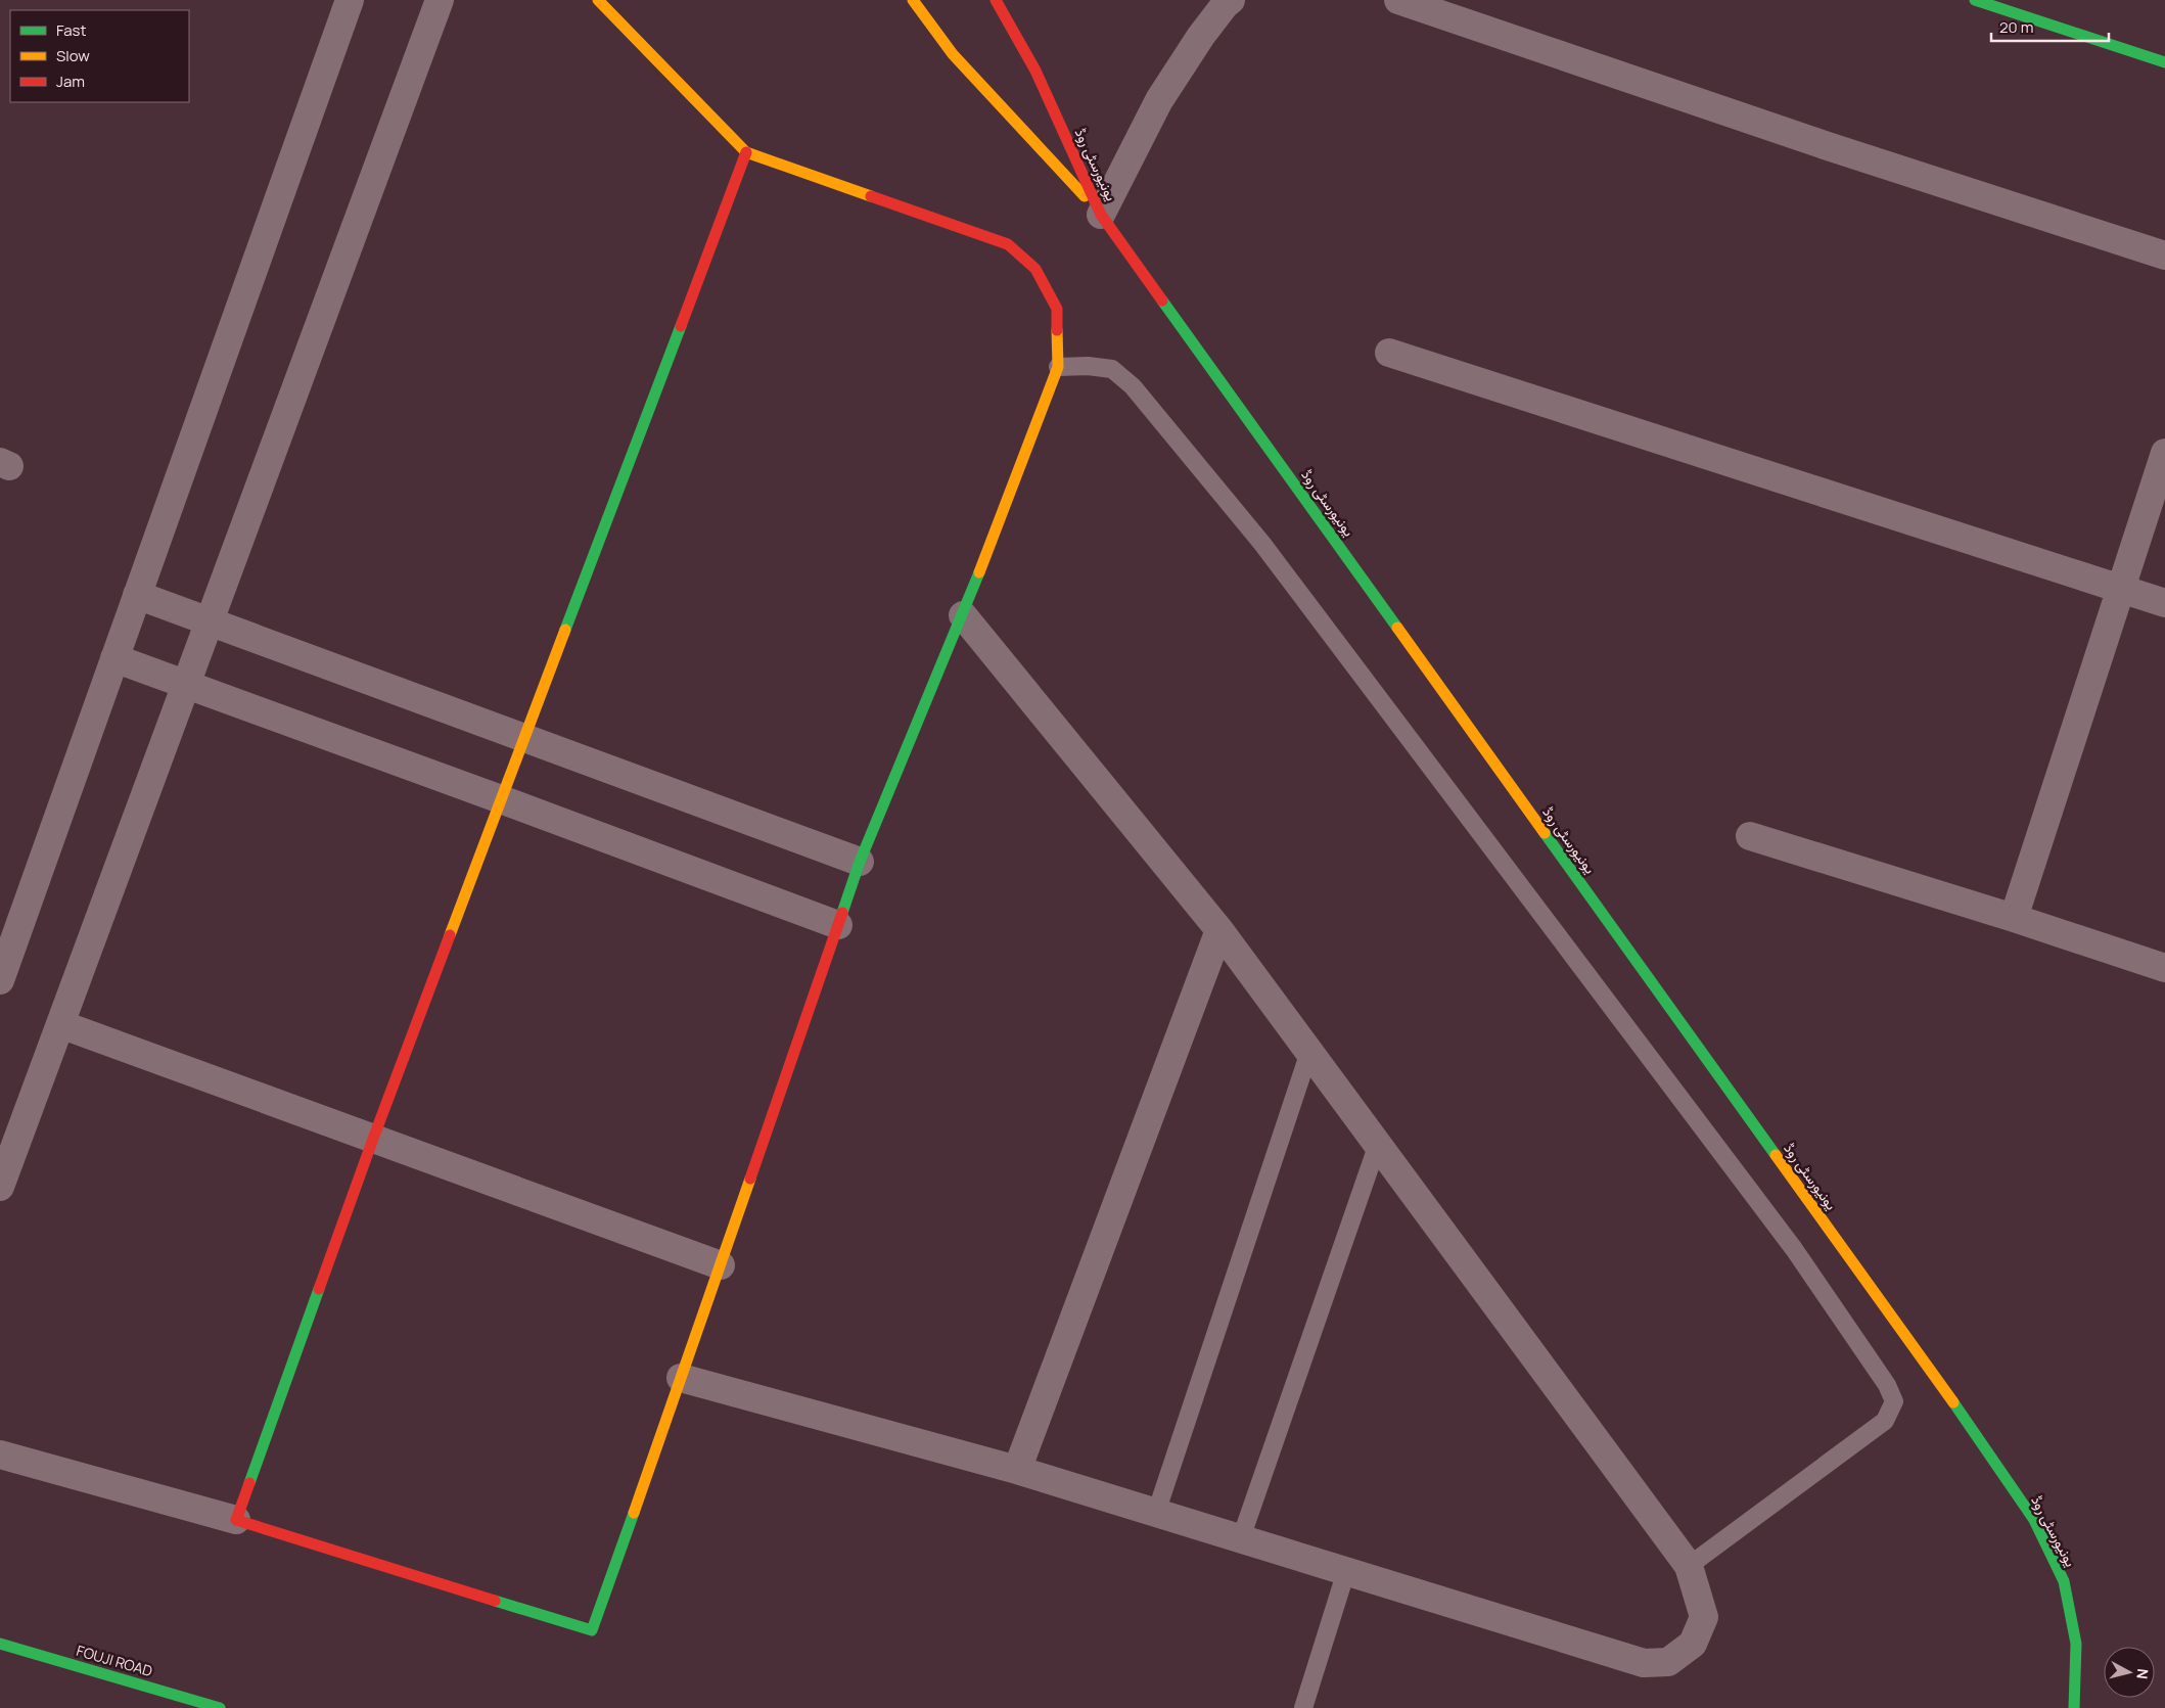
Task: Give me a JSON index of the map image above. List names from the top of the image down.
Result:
{
  "streets": {
    "main road": ["یونیورسٹی روڈ", "FOUJI ROAD"]
  },
  "legend": ["Fast", "Slow", "Jam"],
  "scale_bar": "20 m",
  "north": "right"
}
